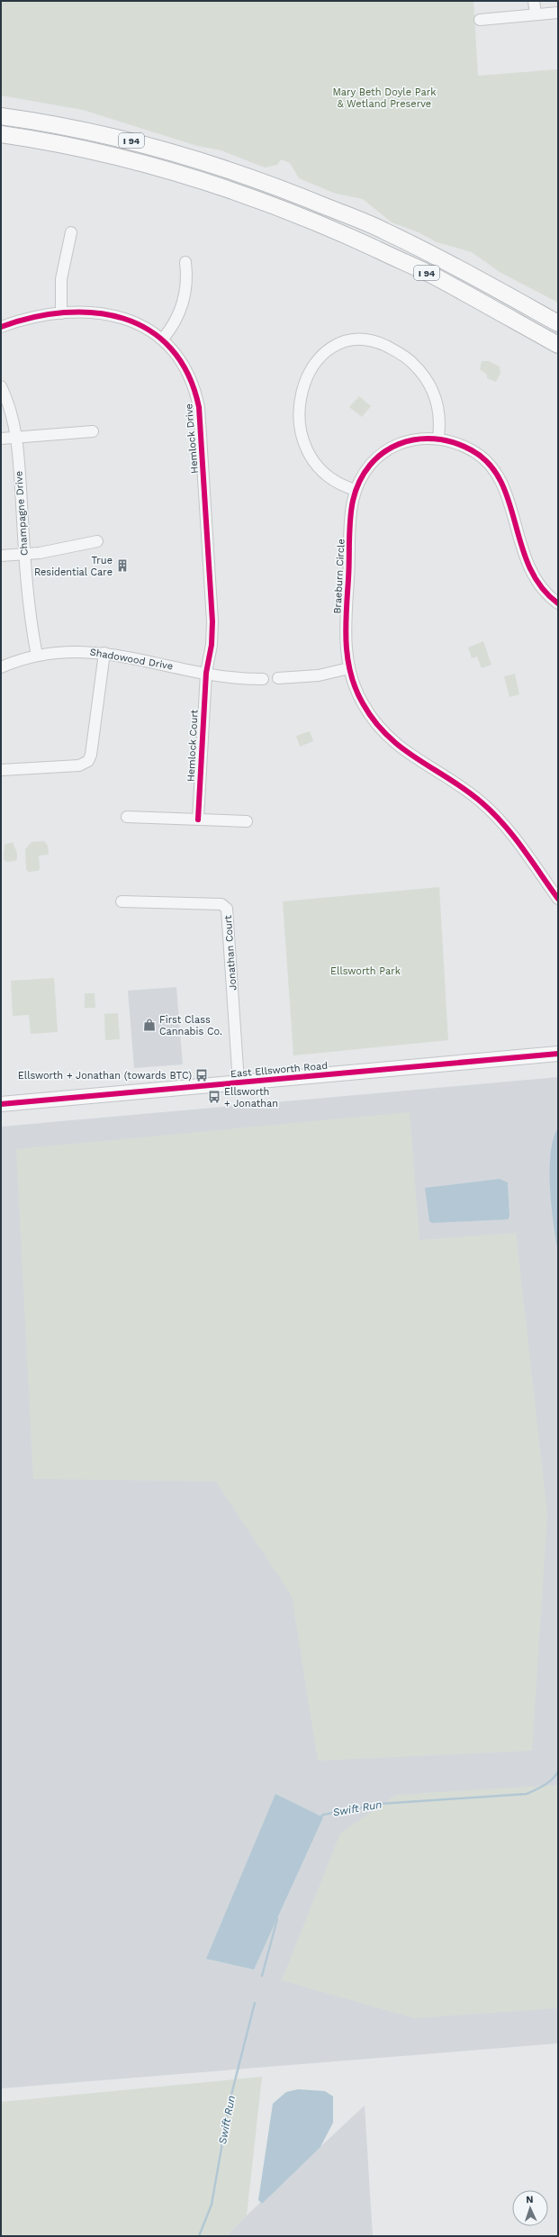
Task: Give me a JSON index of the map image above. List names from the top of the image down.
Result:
{
  "streets": {
    "highway": ["I 94"],
    "main road": ["East Ellsworth Road"],
    "street": [
      "Hemlock Drive",
      "Champagne Drive",
      "Braeburn Circle",
      "Shadowood Drive",
      "Hemlock Court",
      "Jonathan Court"
    ]
  },
  "crossings": [
    ["Hemlock Drive", "Shadowood Drive"],
    ["Hemlock Drive", "Hemlock Court"],
    ["Champagne Drive", "Shadowood Drive"],
    ["Shadowood Drive", "Hemlock Court"],
    ["Jonathan Court", "East Ellsworth Road"]
  ],
  "water": ["Swift Run"],
  "parks": ["Mary Beth Doyle Park & Wetland Preserve", "Ellsworth Park"],
  "places": {
    "building": ["True Residential Care"],
    "shop": ["First Class Cannabis Co."],
    "bus stop": ["Ellsworth + Jonathan (towards BTC)", "Ellsworth + Jonathan"]
  },
  "north": "top"
}
